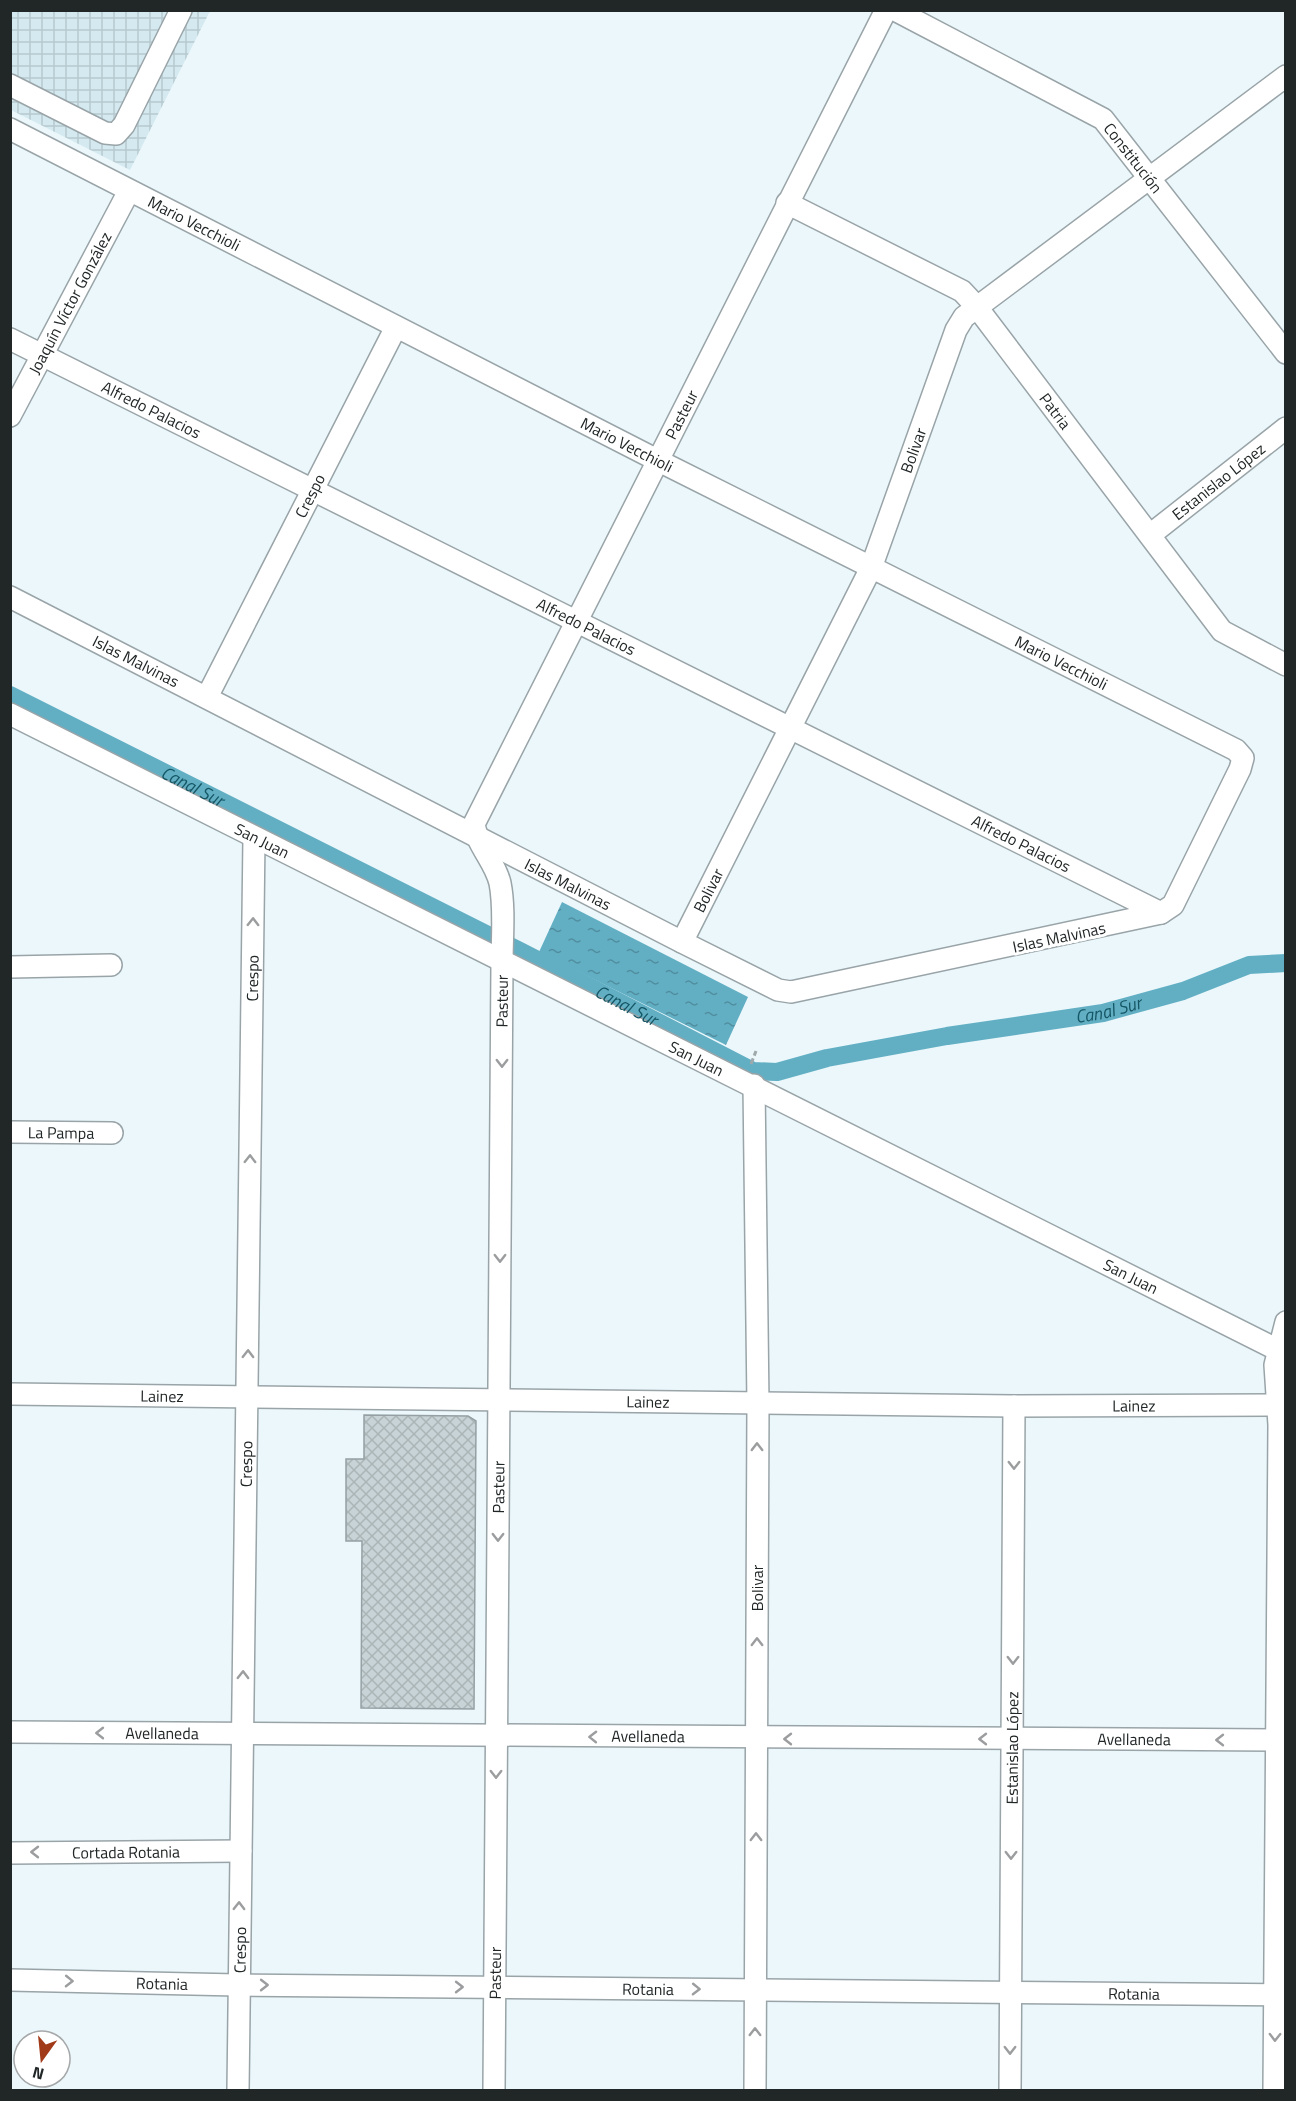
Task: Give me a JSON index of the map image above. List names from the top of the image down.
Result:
{
  "streets": {
    "street": [
      "Constitución",
      "Mario Vecchioli",
      "Joaquín Víctor González",
      "Alfredo Palacios",
      "Patria",
      "Pasteur",
      "Bolivar",
      "Estanislao López",
      "Crespo",
      "Islas Malvinas",
      "San Juan",
      "La Pampa",
      "Lainez",
      "Avellaneda",
      "Cortada Rotania",
      "Rotania"
    ]
  },
  "crossings": [
    ["Constitución", "Bolivar"],
    ["Mario Vecchioli", "Joaquín Víctor González"],
    ["Mario Vecchioli", "Alfredo Palacios"],
    ["Mario Vecchioli", "Pasteur"],
    ["Mario Vecchioli", "Bolivar"],
    ["Mario Vecchioli", "Crespo"],
    ["Mario Vecchioli", "Islas Malvinas"],
    ["Joaquín Víctor González", "Alfredo Palacios"],
    ["Alfredo Palacios", "Pasteur"],
    ["Alfredo Palacios", "Bolivar"],
    ["Alfredo Palacios", "Crespo"],
    ["Alfredo Palacios", "Islas Malvinas"],
    ["Patria", "Pasteur"],
    ["Patria", "Bolivar"],
    ["Patria", "Estanislao López"],
    ["Pasteur", "Islas Malvinas"],
    ["Pasteur", "San Juan"],
    ["Pasteur", "Lainez"],
    ["Pasteur", "Avellaneda"],
    ["Pasteur", "Rotania"],
    ["Bolivar", "Islas Malvinas"],
    ["Bolivar", "San Juan"],
    ["Bolivar", "Lainez"],
    ["Bolivar", "Avellaneda"],
    ["Bolivar", "Rotania"],
    ["Estanislao López", "Lainez"],
    ["Estanislao López", "Avellaneda"],
    ["Estanislao López", "Rotania"],
    ["Crespo", "Islas Malvinas"],
    ["Crespo", "San Juan"],
    ["Crespo", "Lainez"],
    ["Crespo", "Avellaneda"],
    ["Crespo", "Cortada Rotania"],
    ["Crespo", "Rotania"]
  ],
  "one_way": [
    "Pasteur",
    "Estanislao López",
    "Crespo",
    "Avellaneda",
    "Cortada Rotania",
    "Rotania"
  ],
  "water": ["Canal Sur"],
  "north": "bottom"
}
